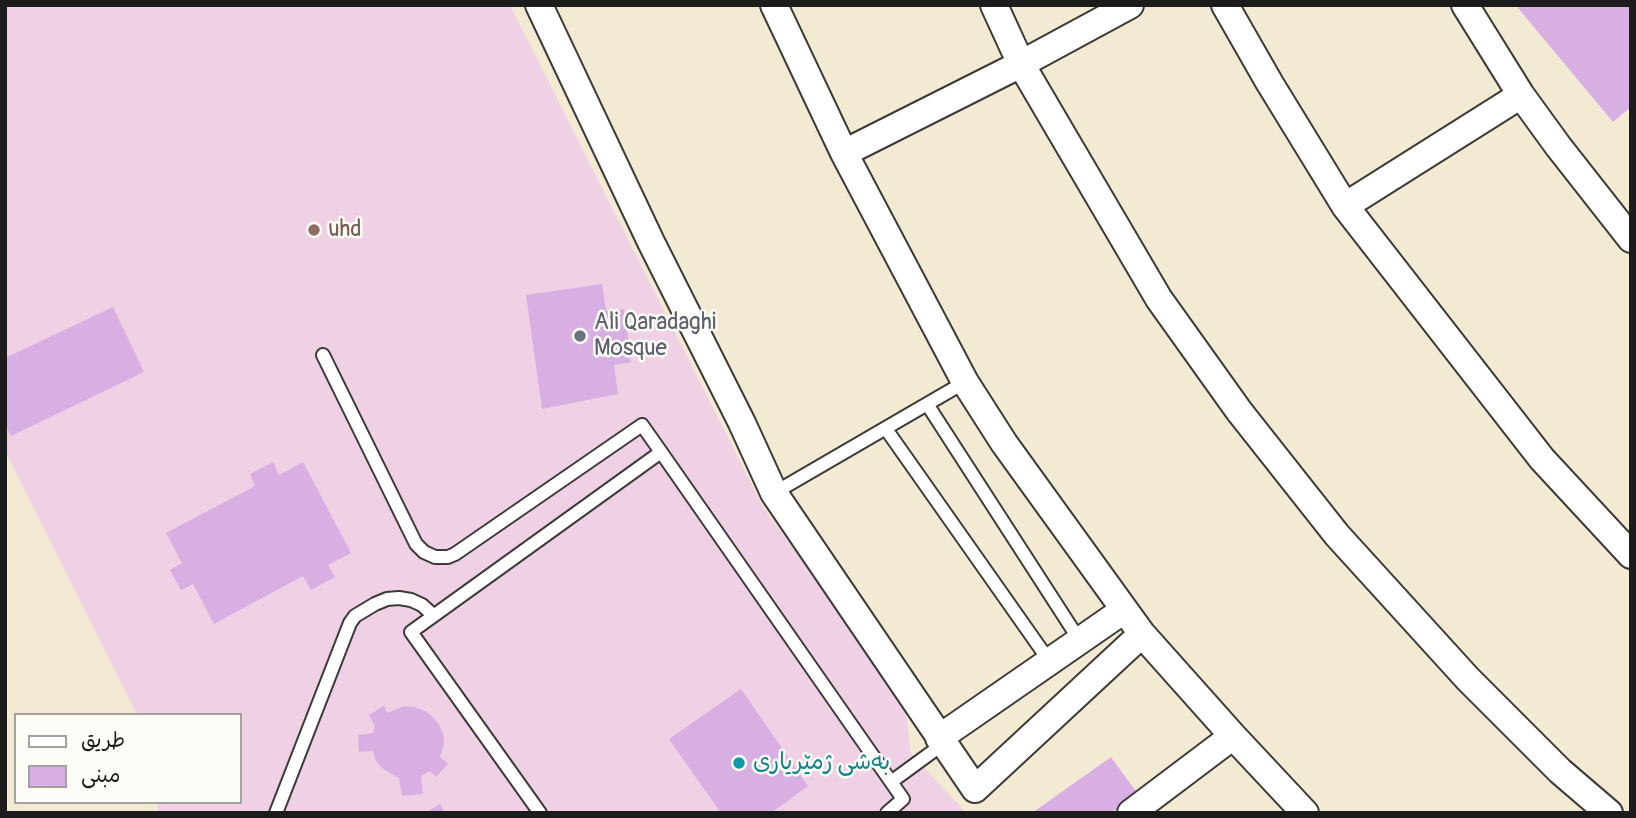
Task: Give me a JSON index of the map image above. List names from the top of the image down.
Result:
{
  "places": ["uhd", "Ali Qaradaghi Mosque", "بەشی ژمێریاری"],
  "legend": ["طريق", "مبنى"]
}
